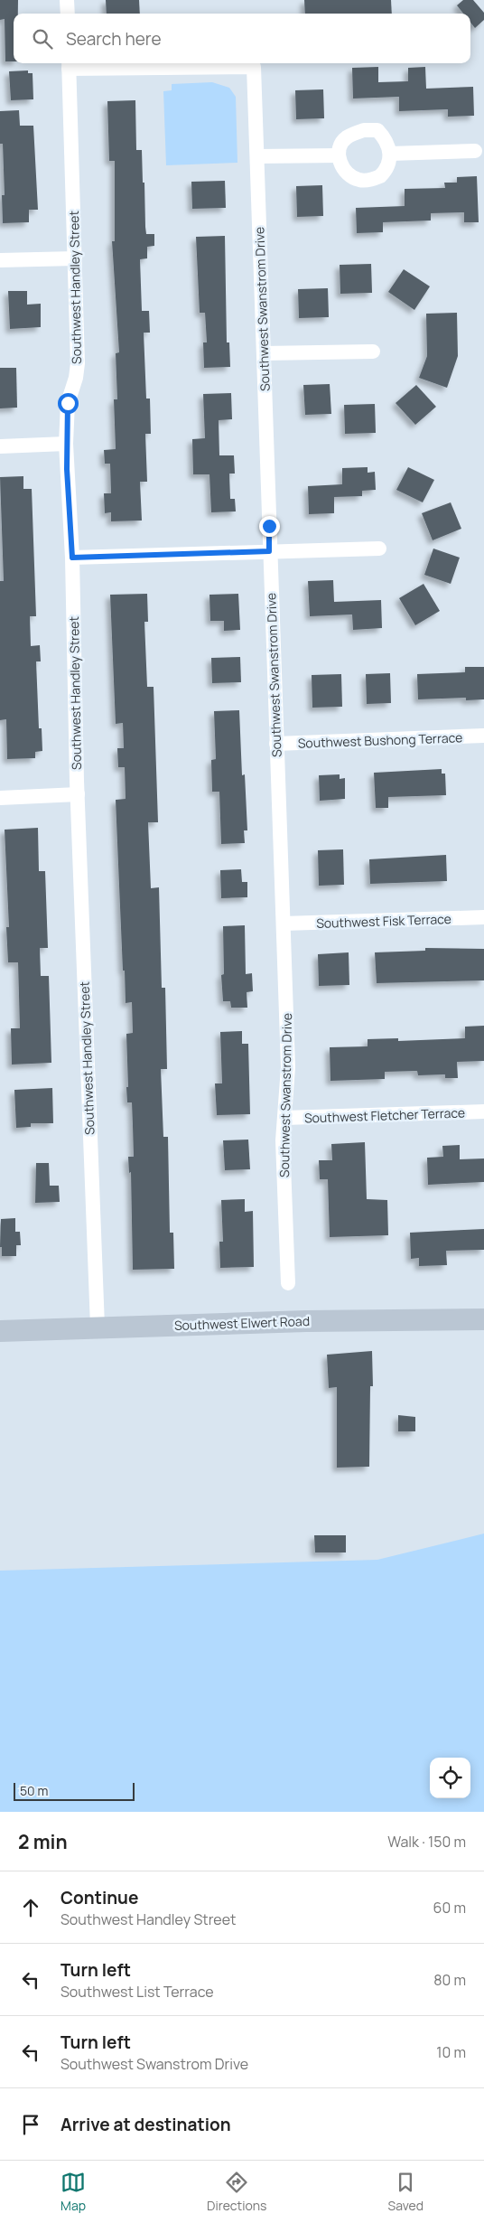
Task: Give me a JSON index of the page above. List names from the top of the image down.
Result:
{
  "streets": {
    "main road": ["Southwest Elwert Road"],
    "street": [
      "Southwest Handley Street",
      "Southwest Swanstrom Drive",
      "Southwest Bushong Terrace",
      "Southwest Fisk Terrace",
      "Southwest Fletcher Terrace"
    ]
  },
  "crossings": [
    ["Southwest Handley Street", "Southwest Swanstrom Drive"],
    ["Southwest Handley Street", "Southwest Elwert Road"],
    ["Southwest Swanstrom Drive", "Southwest Bushong Terrace"],
    ["Southwest Swanstrom Drive", "Southwest Fisk Terrace"],
    ["Southwest Swanstrom Drive", "Southwest Fletcher Terrace"]
  ],
  "scale_bar": "50 m",
  "page": {
    "search": "Search here",
    "scale": "50 m",
    "heading": ["2 min", "Walk · 150 m"],
    "list": [
      ["Continue", "Southwest Handley Street", "60 m"],
      ["Turn left", "Southwest List Terrace", "80 m"],
      ["Turn left", "Southwest Swanstrom Drive", "10 m"],
      "Arrive at destination"
    ],
    "nav": ["Map", "Directions", "Saved"]
  }
}
